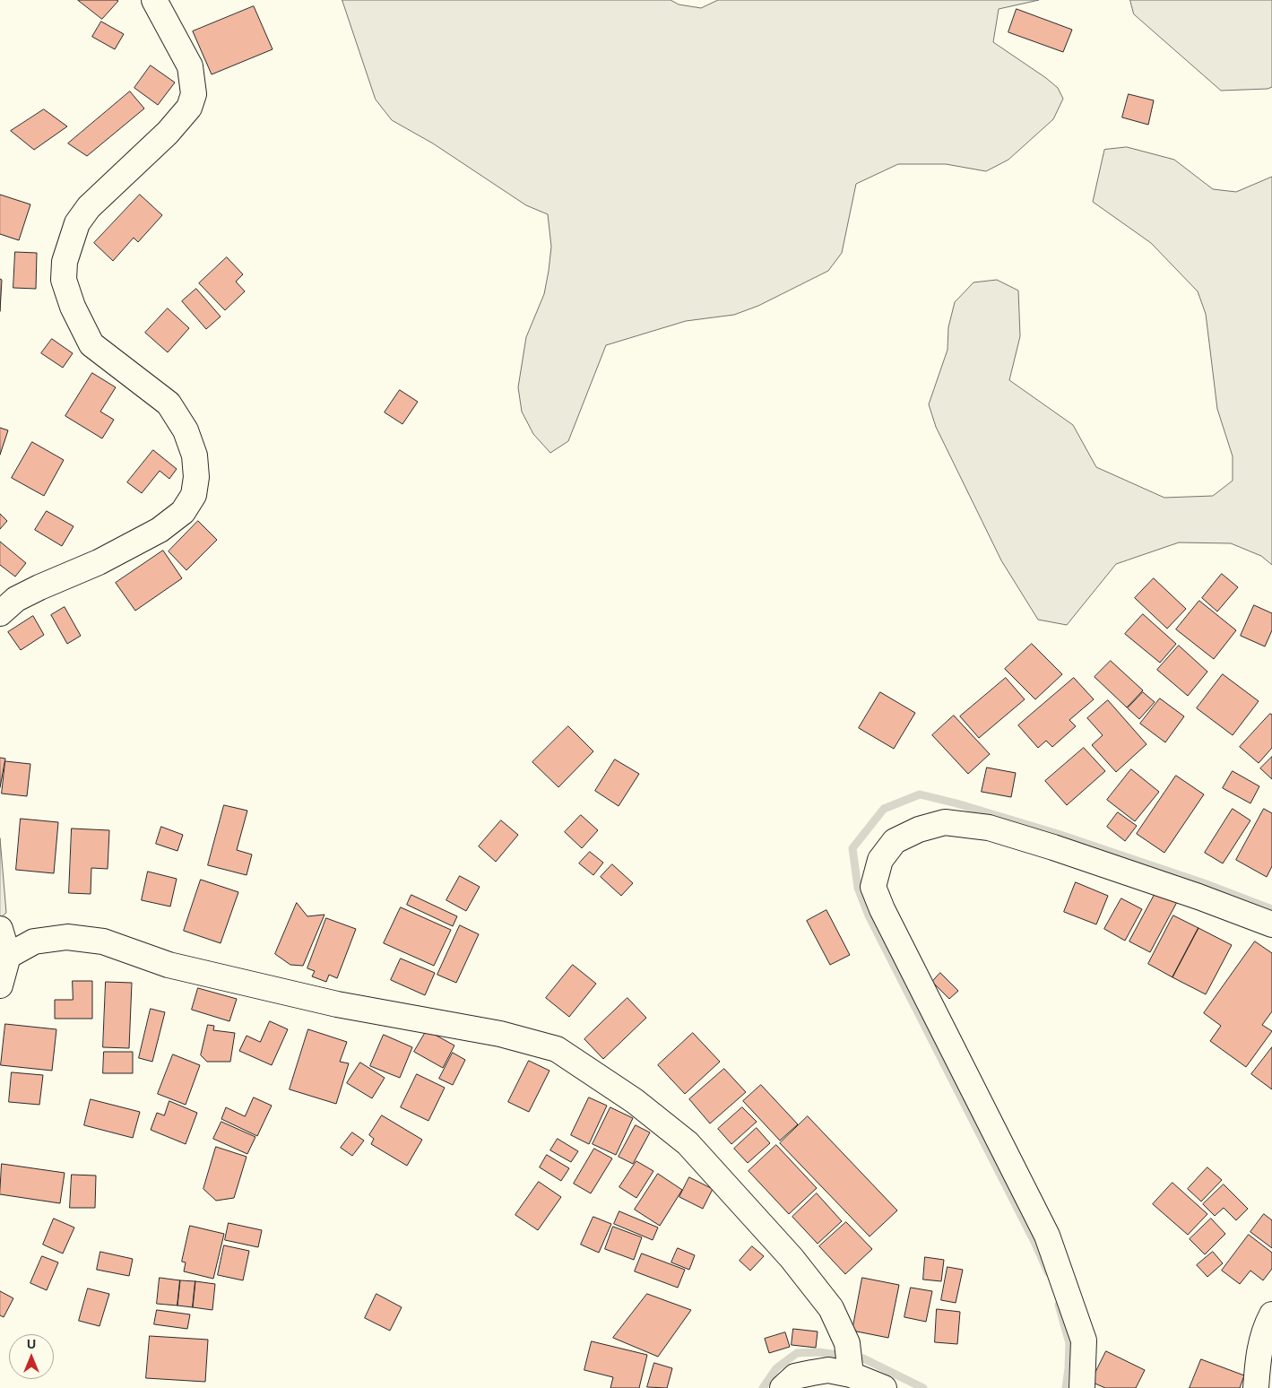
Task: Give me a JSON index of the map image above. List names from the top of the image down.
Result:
{
  "north": "top"
}
